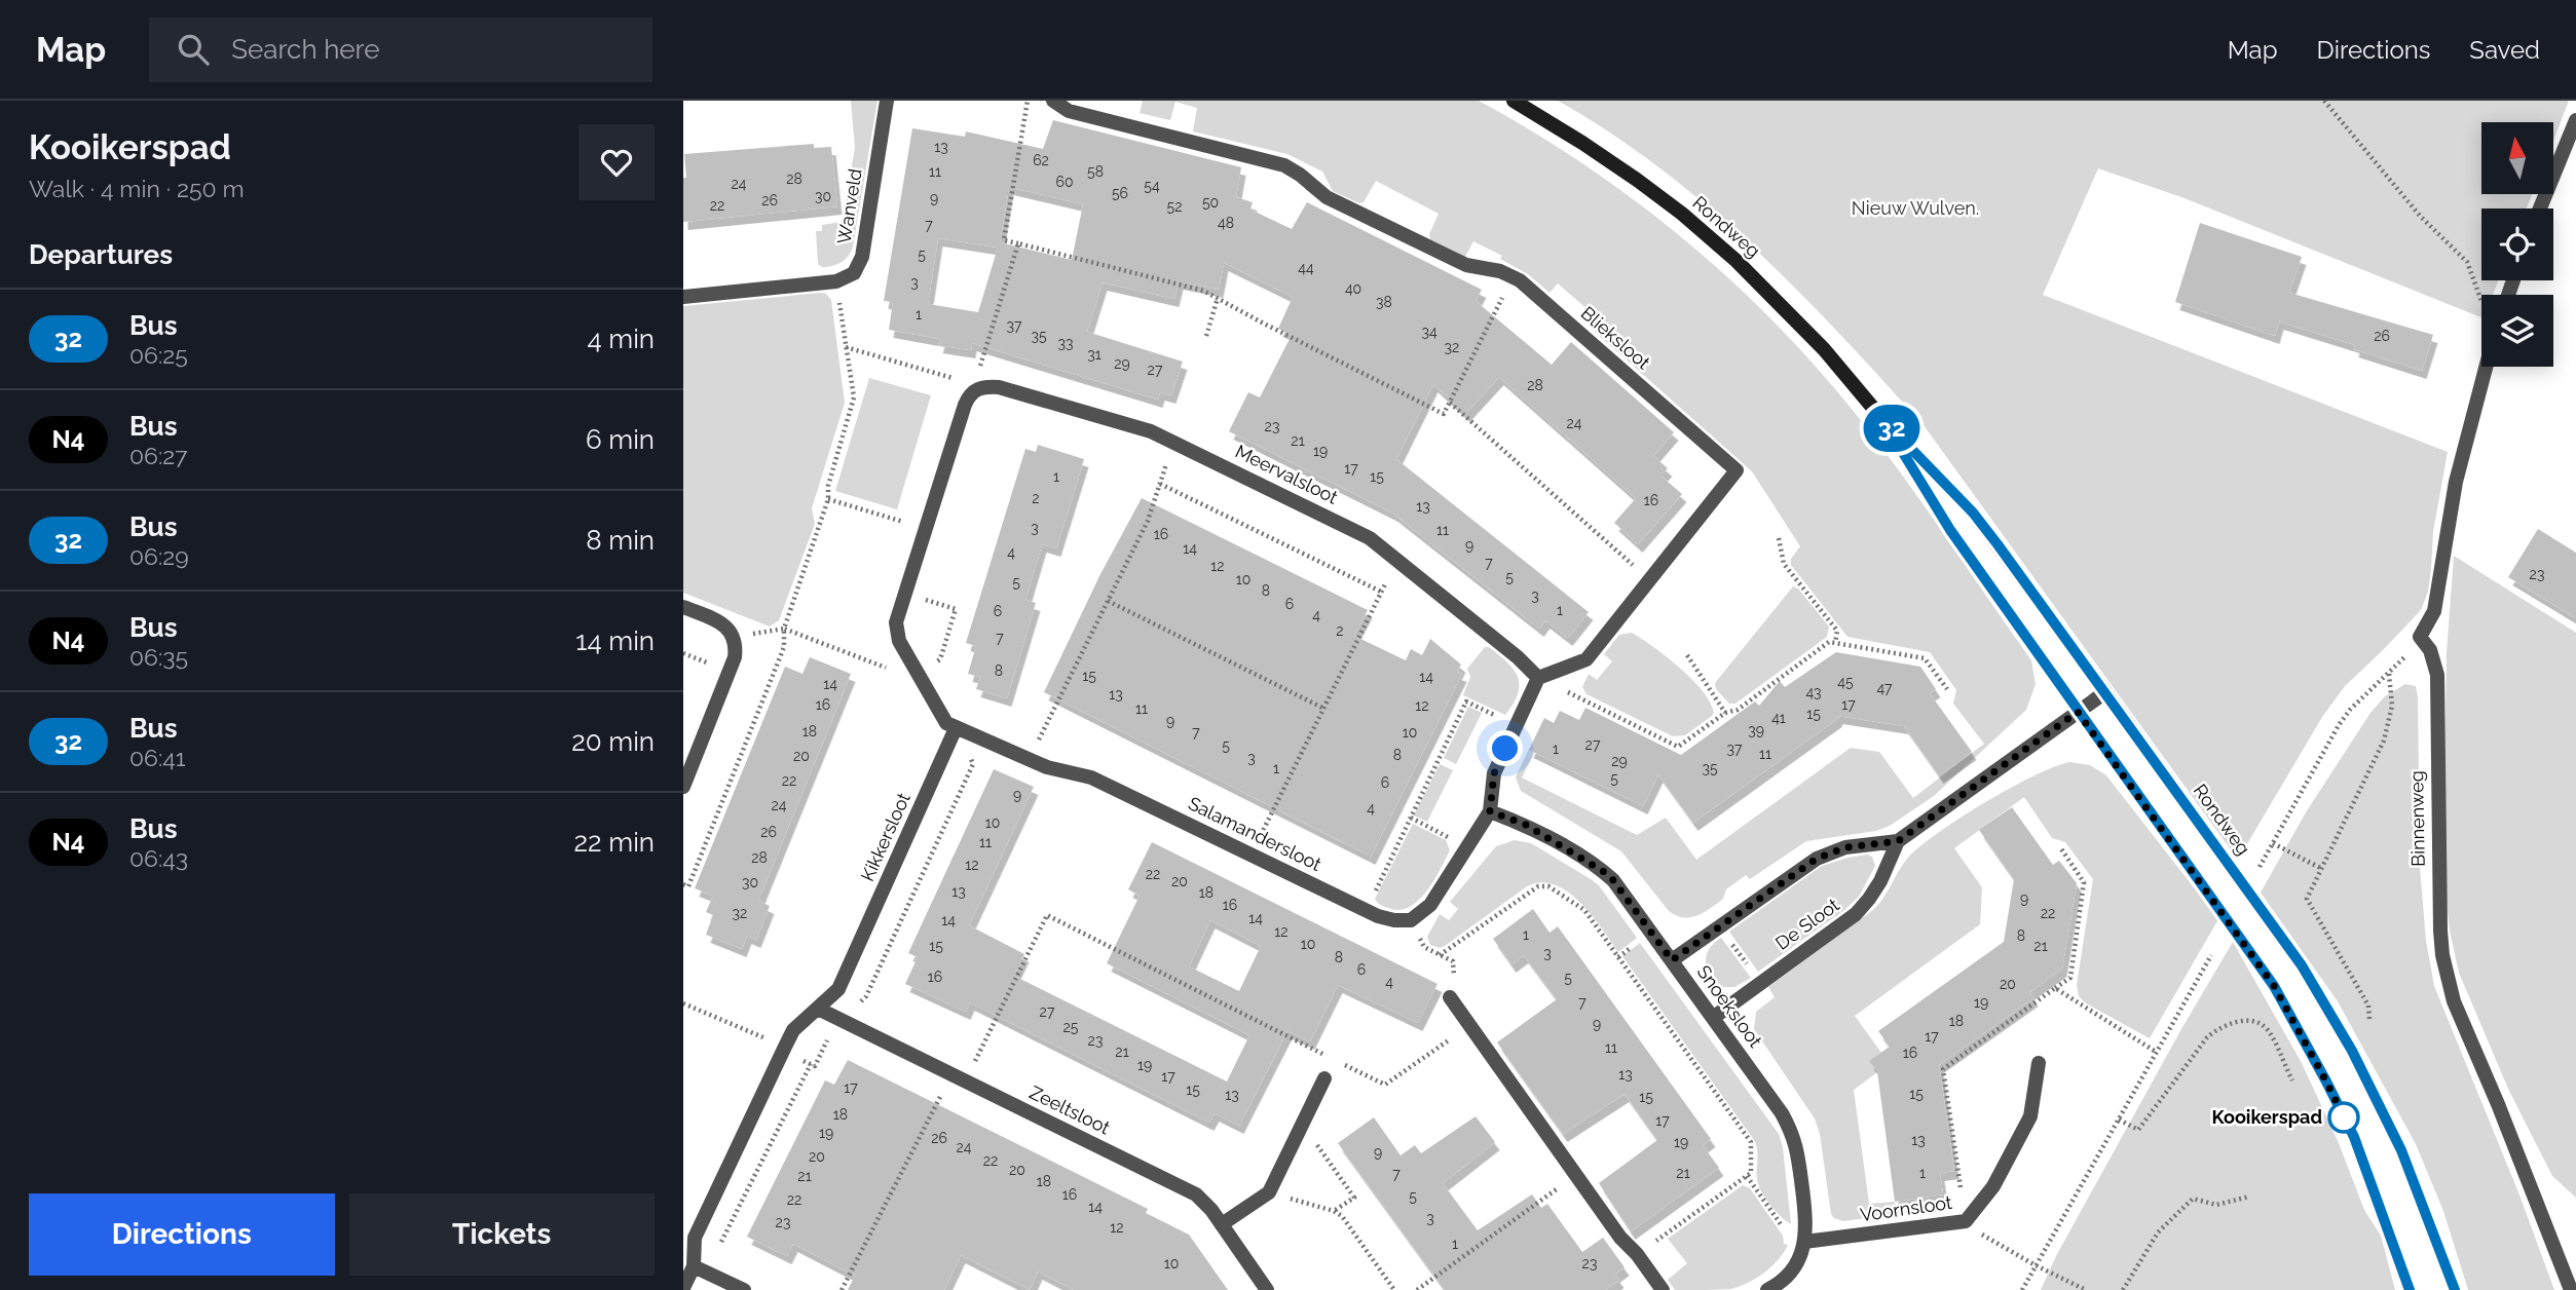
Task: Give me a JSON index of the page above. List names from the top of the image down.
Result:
{
  "streets": {
    "main road": ["Rondweg"],
    "street": [
      "Wanveld",
      "Blieksloot",
      "Meervalsloot",
      "Binnenweg",
      "Salamandersloot",
      "Kikkersloot",
      "De Sloot",
      "Snoeksloot",
      "Zeeltsloot",
      "Voornsloot"
    ]
  },
  "crossings": [
    ["Blieksloot", "Meervalsloot"],
    ["Salamandersloot", "Kikkersloot"],
    ["Kikkersloot", "Zeeltsloot"],
    ["De Sloot", "Snoeksloot"],
    ["Snoeksloot", "Voornsloot"]
  ],
  "parks": ["Nieuw Wulven."],
  "places": ["Kooikerspad"],
  "lines": ["bus line 32"],
  "house_numbers": [
    "13",
    "62",
    "11",
    "58",
    "28",
    "60",
    "24",
    "54",
    "56",
    "30",
    "9",
    "26",
    "50",
    "22",
    "52",
    "48",
    "7",
    "5",
    "44",
    "3",
    "40",
    "38",
    "1",
    "37",
    "34",
    "35",
    "26",
    "33",
    "32",
    "31",
    "29",
    "27",
    "28",
    "24",
    "23",
    "21",
    "19",
    "17",
    "1",
    "15",
    "2",
    "16",
    "13",
    "3",
    "11",
    "16",
    "9",
    "14",
    "4",
    "7",
    "12",
    "23",
    "5",
    "10",
    "5",
    "8",
    "3",
    "6",
    "1",
    "6",
    "4",
    "2",
    "7",
    "8",
    "15",
    "14",
    "45",
    "14",
    "47",
    "43",
    "13",
    "16",
    "17",
    "12",
    "11",
    "15",
    "41",
    "9",
    "39",
    "18",
    "7",
    "10",
    "27",
    "5",
    "1",
    "37",
    "11",
    "8",
    "20",
    "3",
    "29",
    "1",
    "35",
    "5",
    "22",
    "6",
    "9",
    "24",
    "4",
    "10",
    "26",
    "11",
    "28",
    "12",
    "22",
    "20",
    "30",
    "13",
    "18",
    "9",
    "16",
    "32",
    "22",
    "14",
    "14",
    "12",
    "1",
    "8",
    "10",
    "15",
    "21",
    "3",
    "8",
    "6",
    "16",
    "5",
    "4",
    "20",
    "7",
    "19",
    "27",
    "18",
    "9",
    "25",
    "17",
    "23",
    "11",
    "21",
    "16",
    "19",
    "13",
    "17",
    "17",
    "15",
    "15",
    "13",
    "15",
    "18",
    "17",
    "19",
    "26",
    "13",
    "19",
    "24",
    "9",
    "20",
    "22",
    "20",
    "21",
    "1",
    "7",
    "21",
    "18",
    "16",
    "5",
    "22",
    "14",
    "3",
    "23",
    "12",
    "1",
    "10",
    "23"
  ],
  "north": "top",
  "page": {
    "header": "Map",
    "search": "Search here",
    "nav": ["Map", "Directions", "Saved"],
    "heading": [
      ["Kooikerspad", "Walk · 4 min · 250 m"],
      "Departures"
    ],
    "on_map": "32",
    "list": [
      {
        "mark": "32",
        "name": "Bus",
        "note": "06:25",
        "value": "4 min"
      },
      {
        "mark": "N4",
        "name": "Bus",
        "note": "06:27",
        "value": "6 min"
      },
      {
        "mark": "32",
        "name": "Bus",
        "note": "06:29",
        "value": "8 min"
      },
      {
        "mark": "N4",
        "name": "Bus",
        "note": "06:35",
        "value": "14 min"
      },
      {
        "mark": "32",
        "name": "Bus",
        "note": "06:41",
        "value": "20 min"
      },
      {
        "mark": "N4",
        "name": "Bus",
        "note": "06:43",
        "value": "22 min"
      }
    ],
    "buttons": ["Directions", "Tickets"]
  }
}
